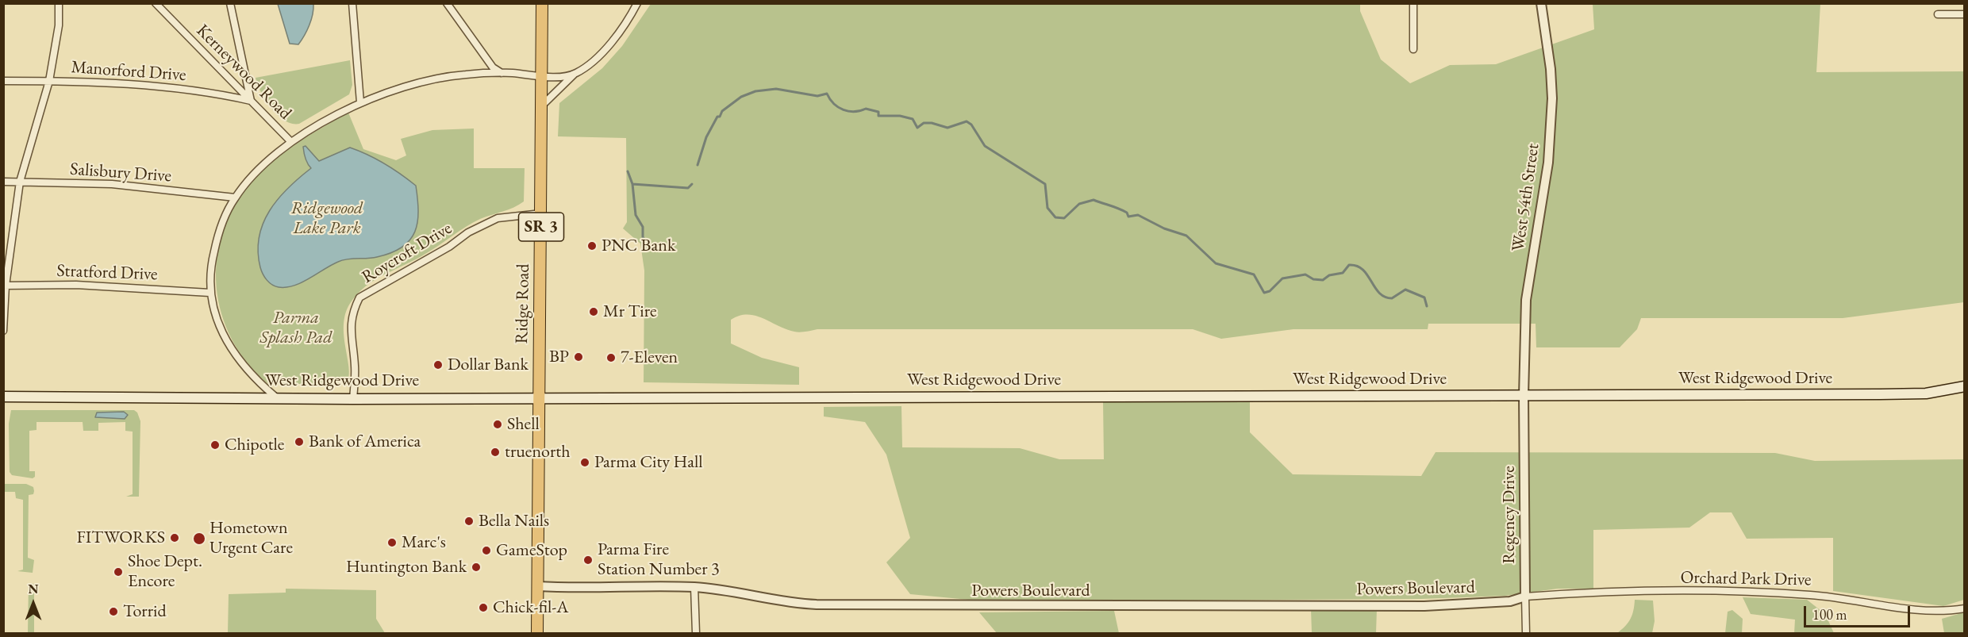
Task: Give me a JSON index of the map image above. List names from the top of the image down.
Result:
{
  "streets": {
    "main road": ["SR 3", "Ridge Road", "West Ridgewood Drive"],
    "street": [
      "Manorford Drive",
      "Kerneywood Road",
      "Salisbury Drive",
      "West 54th Street",
      "Roycroft Drive",
      "Stratford Drive",
      "Regency Drive",
      "Orchard Park Drive",
      "Powers Boulevard"
    ]
  },
  "crossings": [
    ["Manorford Drive", "Kerneywood Road"],
    ["West 54th Street", "West Ridgewood Drive"],
    ["West 54th Street", "Regency Drive"],
    ["Roycroft Drive", "Ridge Road"],
    ["Roycroft Drive", "West Ridgewood Drive"],
    ["Ridge Road", "West Ridgewood Drive"],
    ["Ridge Road", "Powers Boulevard"],
    ["West Ridgewood Drive", "Regency Drive"],
    ["Regency Drive", "Orchard Park Drive"],
    ["Regency Drive", "Powers Boulevard"],
    ["Orchard Park Drive", "Powers Boulevard"]
  ],
  "parks": ["Ridgewood Lake Park", "Parma Splash Pad"],
  "places": [
    "PNC Bank",
    "Mr Tire",
    "BP",
    "7-Eleven",
    "Dollar Bank",
    "Shell",
    "Bank of America",
    "Chipotle",
    "truenorth",
    "Parma City Hall",
    "Bella Nails",
    "FITWORKS",
    "Hometown Urgent Care",
    "Marc's",
    "GameStop",
    "Parma Fire Station Number 3",
    "Huntington Bank",
    "Shoe Dept. Encore",
    "Chick-fil-A",
    "Torrid"
  ],
  "scale_bar": "100 m",
  "north": "top"
}
